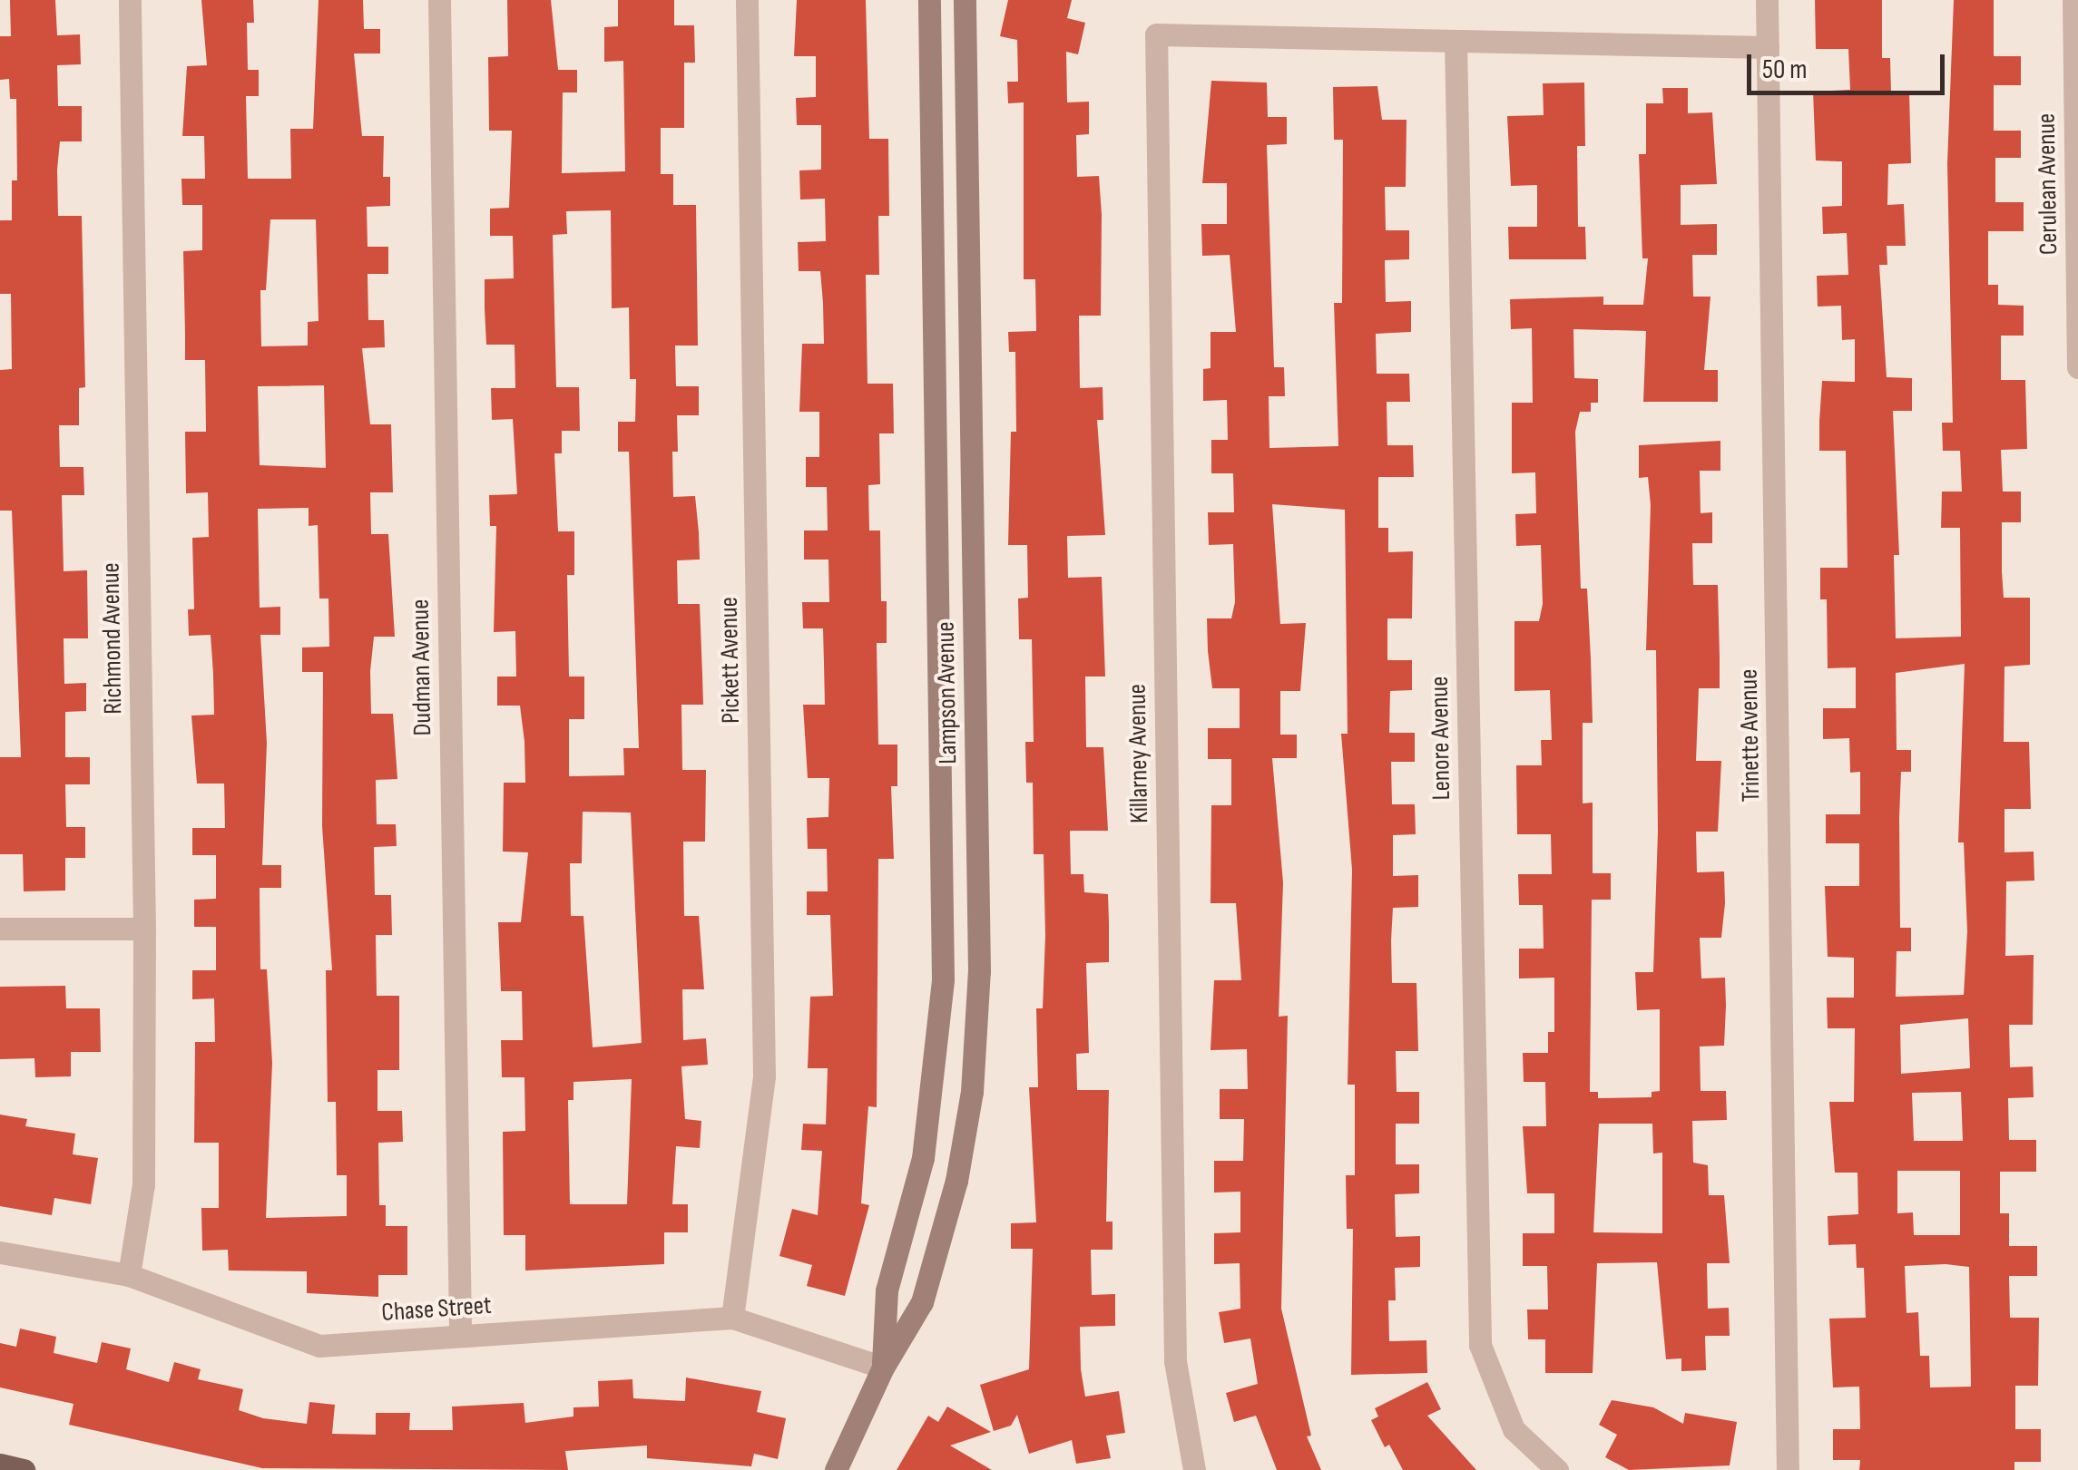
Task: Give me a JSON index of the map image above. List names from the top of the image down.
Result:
{
  "streets": {
    "main road": ["Lampson Avenue"],
    "street": [
      "Cerulean Avenue",
      "Richmond Avenue",
      "Pickett Avenue",
      "Dudman Avenue",
      "Trinette Avenue",
      "Lenore Avenue",
      "Killarney Avenue",
      "Chase Street"
    ]
  },
  "crossings": [
    ["Richmond Avenue", "Chase Street"],
    ["Pickett Avenue", "Chase Street"],
    ["Dudman Avenue", "Chase Street"],
    ["Lampson Avenue", "Chase Street"],
    ["Lenore Avenue", "Killarney Avenue"]
  ],
  "scale_bar": "50 m"
}
